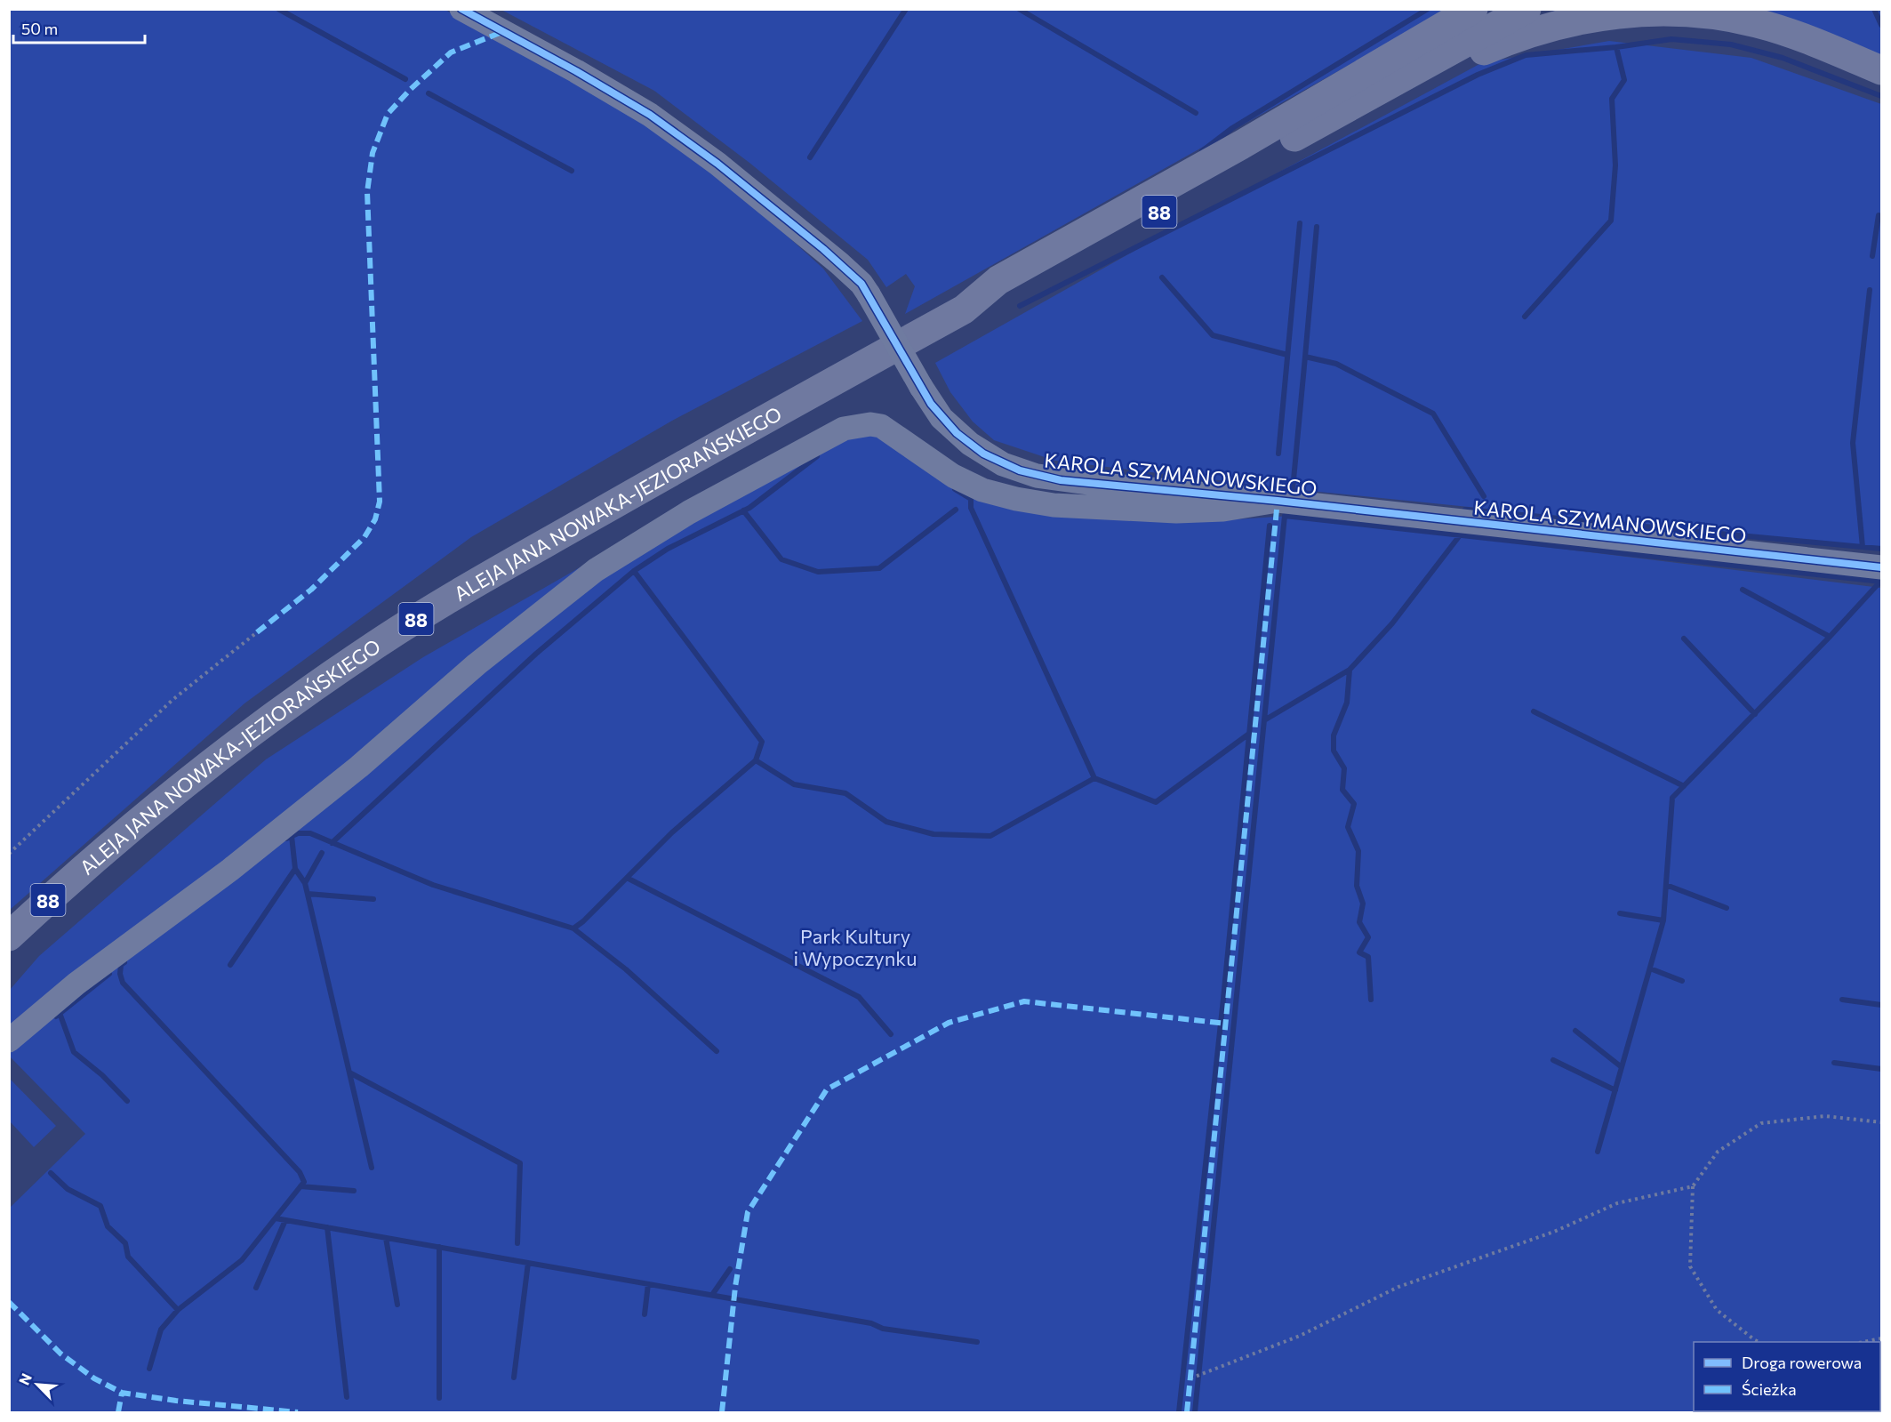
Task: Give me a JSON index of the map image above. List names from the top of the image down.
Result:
{
  "streets": {
    "main road": ["88", "ALEJA JANA NOWAKA-JEZIORAŃSKIEGO"],
    "street": ["KAROLA SZYMANOWSKIEGO"]
  },
  "parks": ["Park Kultury i Wypoczynku"],
  "legend": ["Droga rowerowa", "Ścieżka"],
  "scale_bar": "50 m",
  "north": "top left"
}
